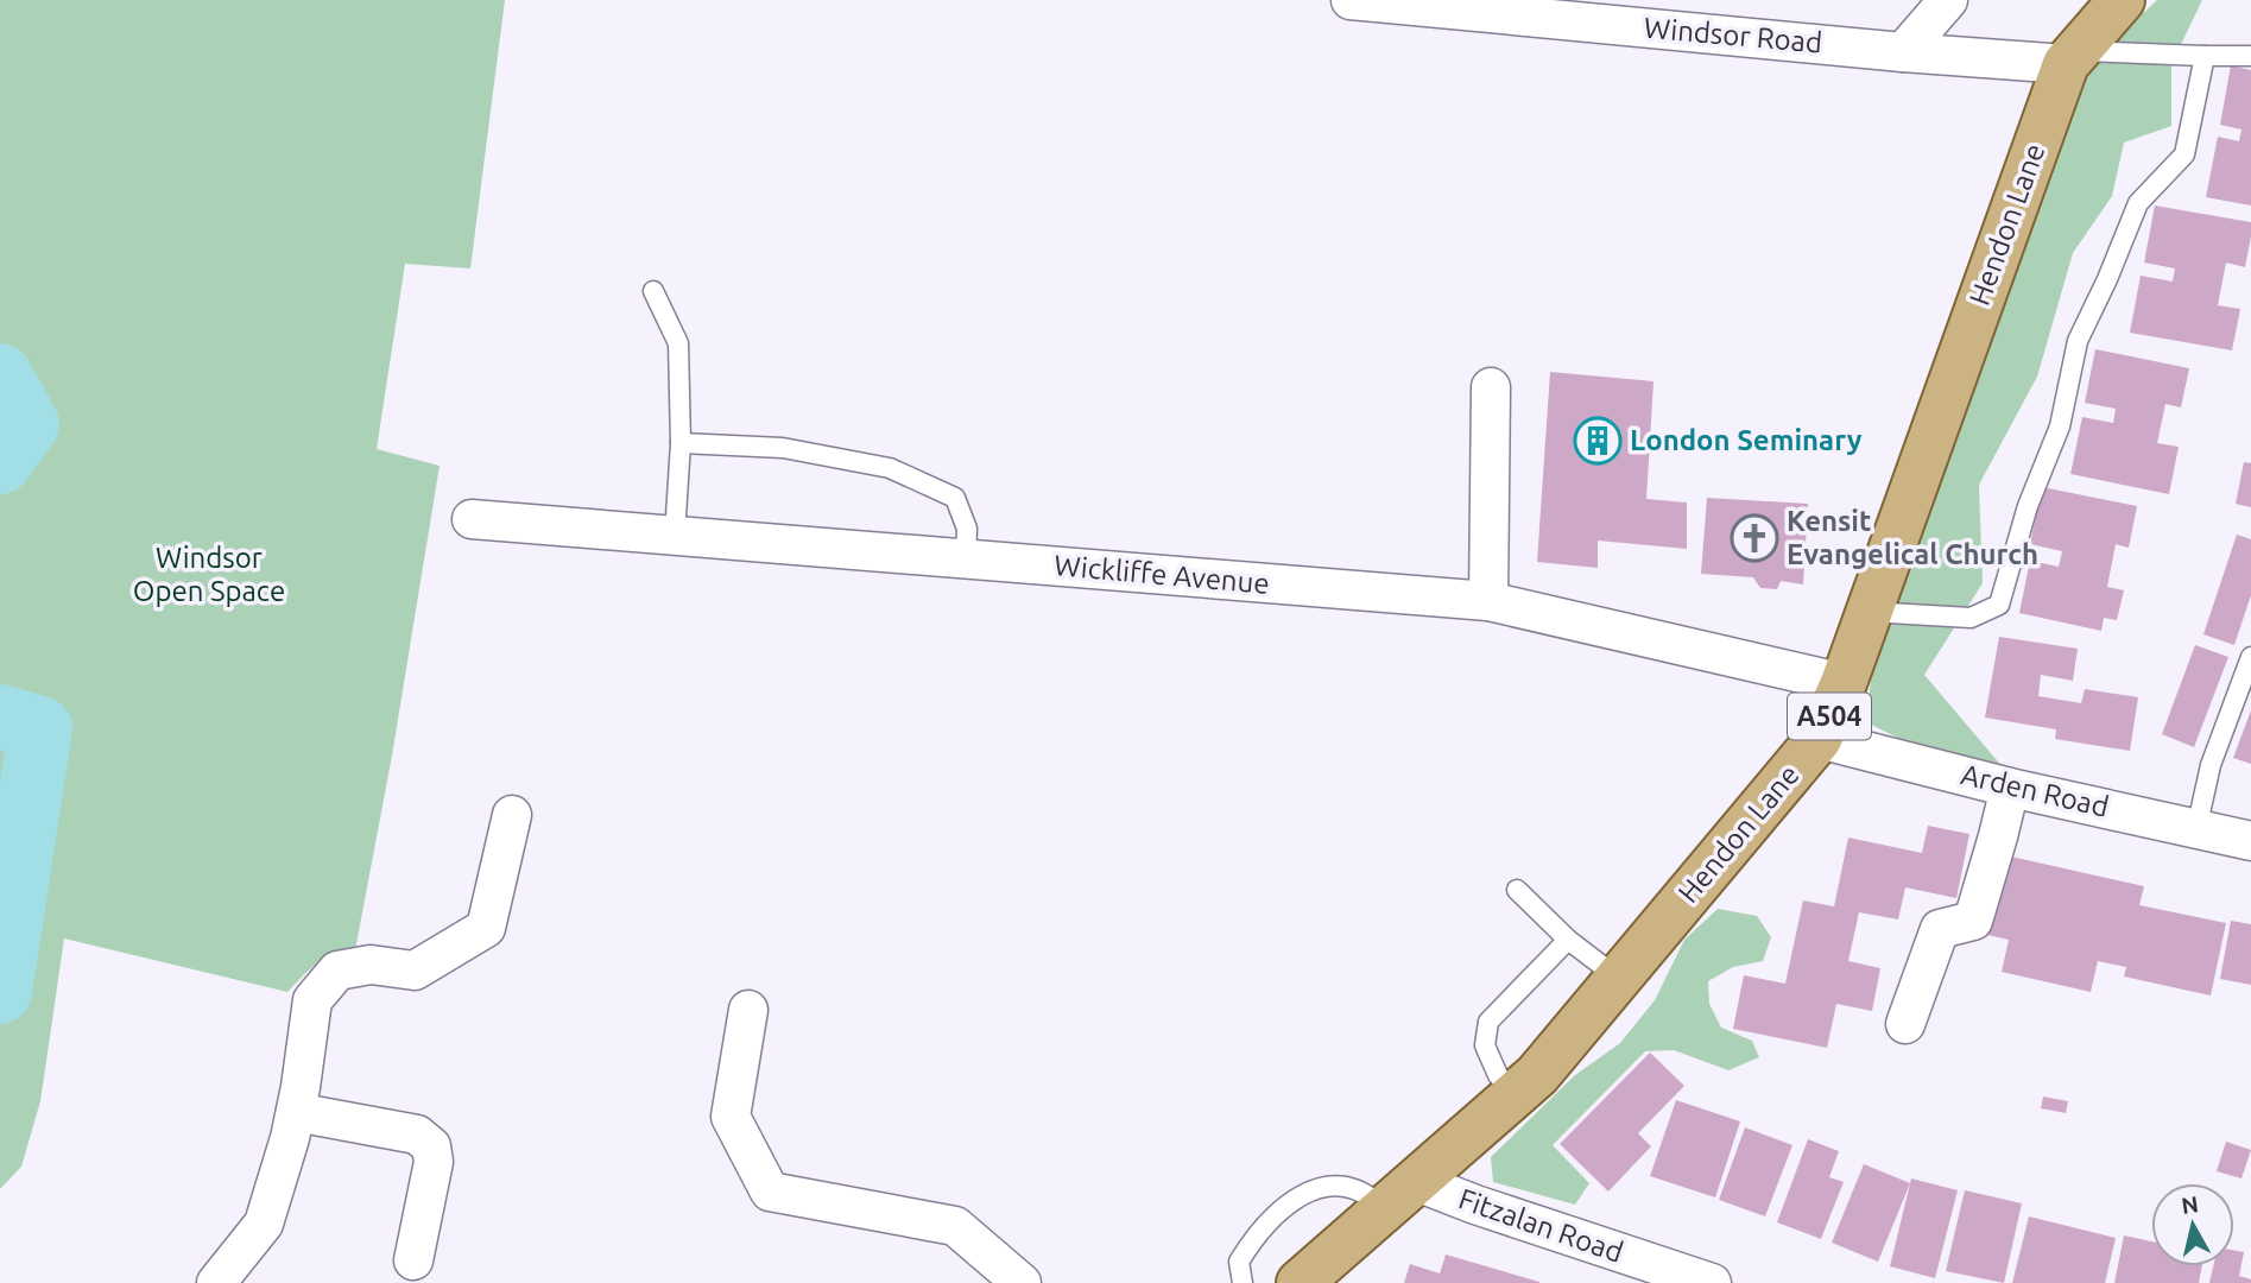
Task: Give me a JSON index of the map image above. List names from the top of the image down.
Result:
{
  "streets": {
    "main road": ["Hendon Lane", "A504"],
    "street": [
      "Windsor Road",
      "Wickliffe Avenue",
      "Arden Road",
      "Fitzalan Road"
    ]
  },
  "crossings": [
    ["Windsor Road", "Hendon Lane"],
    ["Hendon Lane", "Wickliffe Avenue"],
    ["Hendon Lane", "Arden Road"],
    ["Hendon Lane", "Fitzalan Road"]
  ],
  "parks": ["Windsor Open Space"],
  "places": {
    "building": ["London Seminary"],
    "church": ["Kensit Evangelical Church"]
  },
  "north": "top"
}
